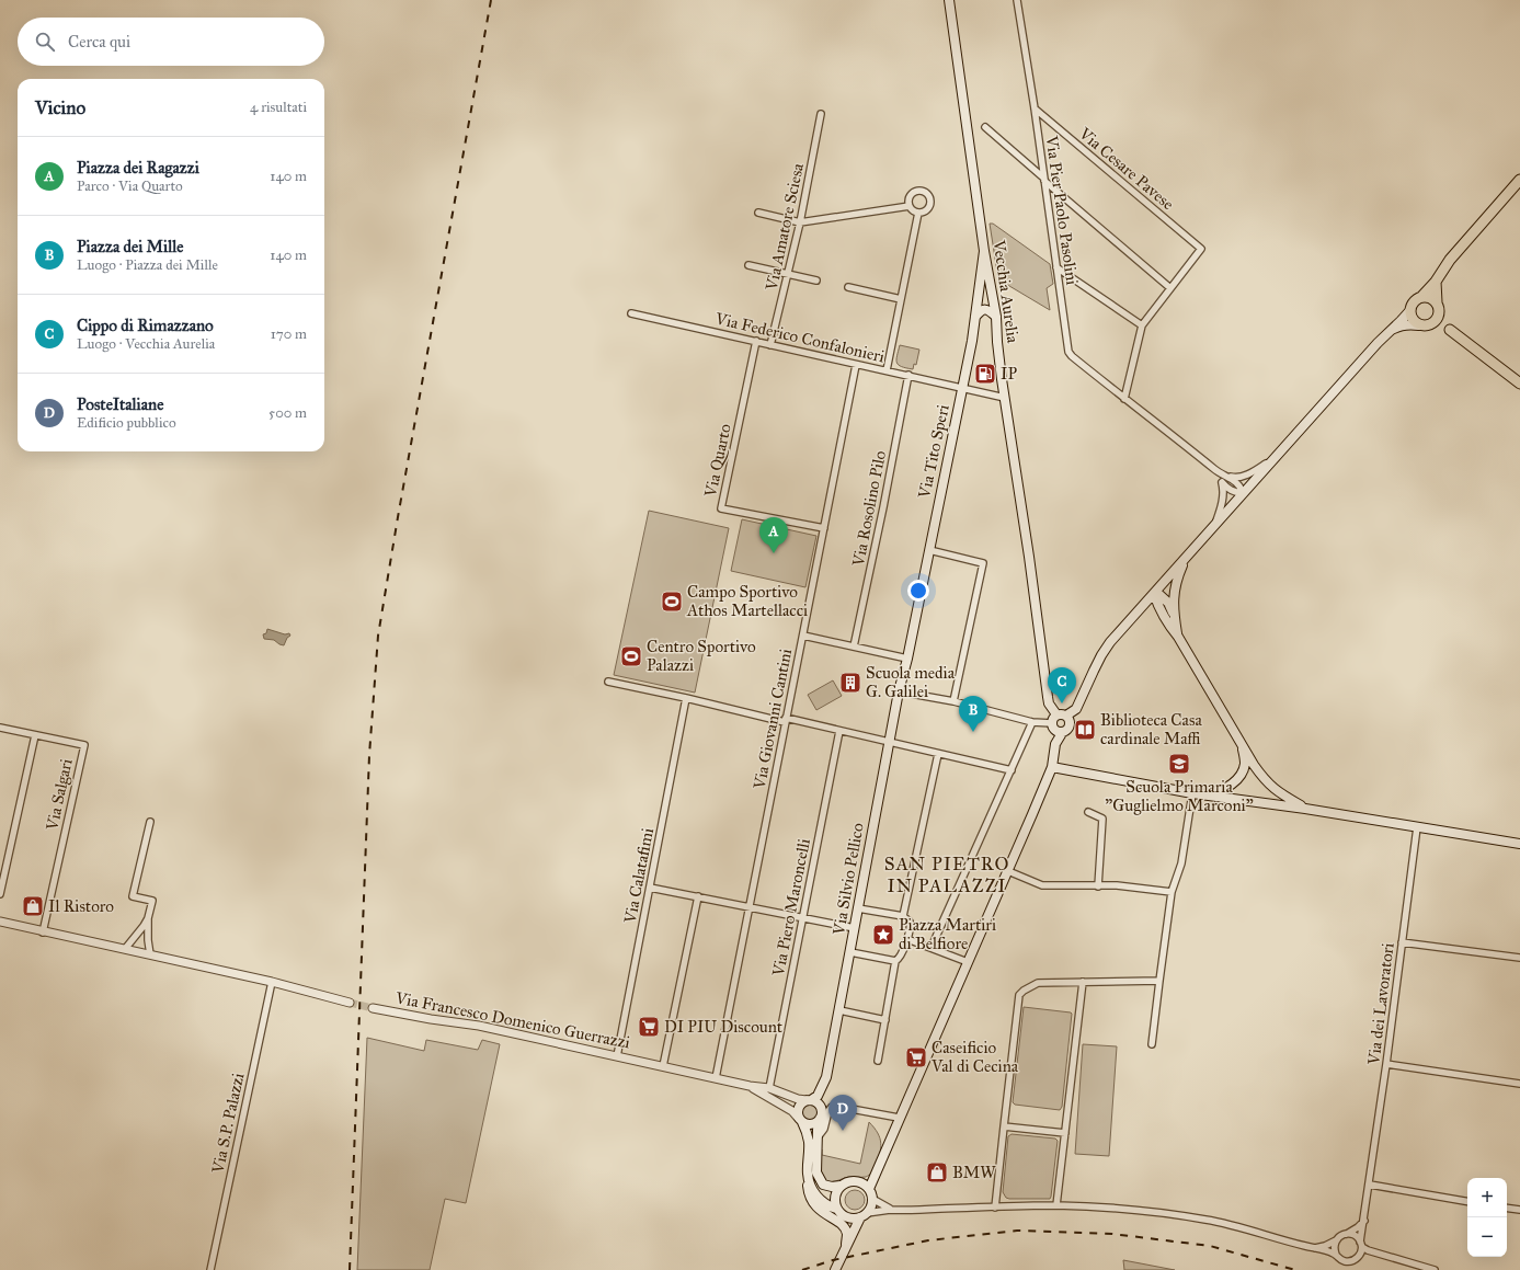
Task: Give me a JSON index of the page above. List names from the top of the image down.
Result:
{
  "streets": {
    "main road": ["Vecchia Aurelia", "Via Tito Speri", "Via Silvio Pellico"],
    "street": [
      "Via Cesare Pavese",
      "Via Pier Paolo Pasolini",
      "Via Amatore Sciesa",
      "Via Federico Confalonieri",
      "Via Quarto",
      "Via Rosolino Pilo",
      "Via Giovanni Cantini",
      "Via Salgari",
      "Via Calatafimi",
      "Via Piero Maroncelli",
      "Via dei Lavoratori",
      "Via Francesco Domenico Guerrazzi",
      "Via S.P. Palazzi"
    ]
  },
  "crossings": [
    ["Via Cesare Pavese", "Via Pier Paolo Pasolini"],
    ["Via Amatore Sciesa", "Via Federico Confalonieri"],
    ["Vecchia Aurelia", "Via Federico Confalonieri"],
    ["Vecchia Aurelia", "Via Tito Speri"],
    ["Via Federico Confalonieri", "Via Tito Speri"],
    ["Via Federico Confalonieri", "Via Quarto"],
    ["Via Federico Confalonieri", "Via Rosolino Pilo"],
    ["Via Federico Confalonieri", "Via Giovanni Cantini"],
    ["Via Tito Speri", "Via Silvio Pellico"],
    ["Via Quarto", "Via Giovanni Cantini"],
    ["Via Giovanni Cantini", "Via Francesco Domenico Guerrazzi"],
    ["Via Calatafimi", "Via Francesco Domenico Guerrazzi"],
    ["Via Silvio Pellico", "Via Francesco Domenico Guerrazzi"],
    ["Via Piero Maroncelli", "Via Francesco Domenico Guerrazzi"]
  ],
  "districts": ["SAN PIETRO IN PALAZZI"],
  "places": {
    "fuel station": ["IP"],
    "sports": ["Campo Sportivo Athos Martellacci", "Centro Sportivo Palazzi"],
    "building": ["Scuola media G. Galilei"],
    "library": ["Biblioteca Casa cardinale Maffi"],
    "school or university": ["Scuola Primaria \"Guglielmo Marconi\""],
    "shop": ["Il Ristoro", "BMW"],
    "place": ["Piazza Martiri di Belfiore"],
    "supermarket": ["DI PIU Discount", "Caseificio Val di Cecina"]
  },
  "page": {
    "search": "Cerca qui",
    "heading": ["Vicino", "4 risultati"],
    "list": [
      {
        "mark": "A",
        "name": "Piazza dei Ragazzi",
        "note": "Parco · Via Quarto",
        "value": "140 m"
      },
      {
        "mark": "B",
        "name": "Piazza dei Mille",
        "note": "Luogo · Piazza dei Mille",
        "value": "140 m"
      },
      {
        "mark": "C",
        "name": "Cippo di Rimazzano",
        "note": "Luogo · Vecchia Aurelia",
        "value": "170 m"
      },
      {
        "mark": "D",
        "name": "PosteItaliane",
        "note": "Edificio pubblico",
        "value": "500 m"
      }
    ],
    "pins": [
      "A",
      "C",
      "B",
      "D"
    ],
    "map_buttons": ["+", "−"]
  }
}
